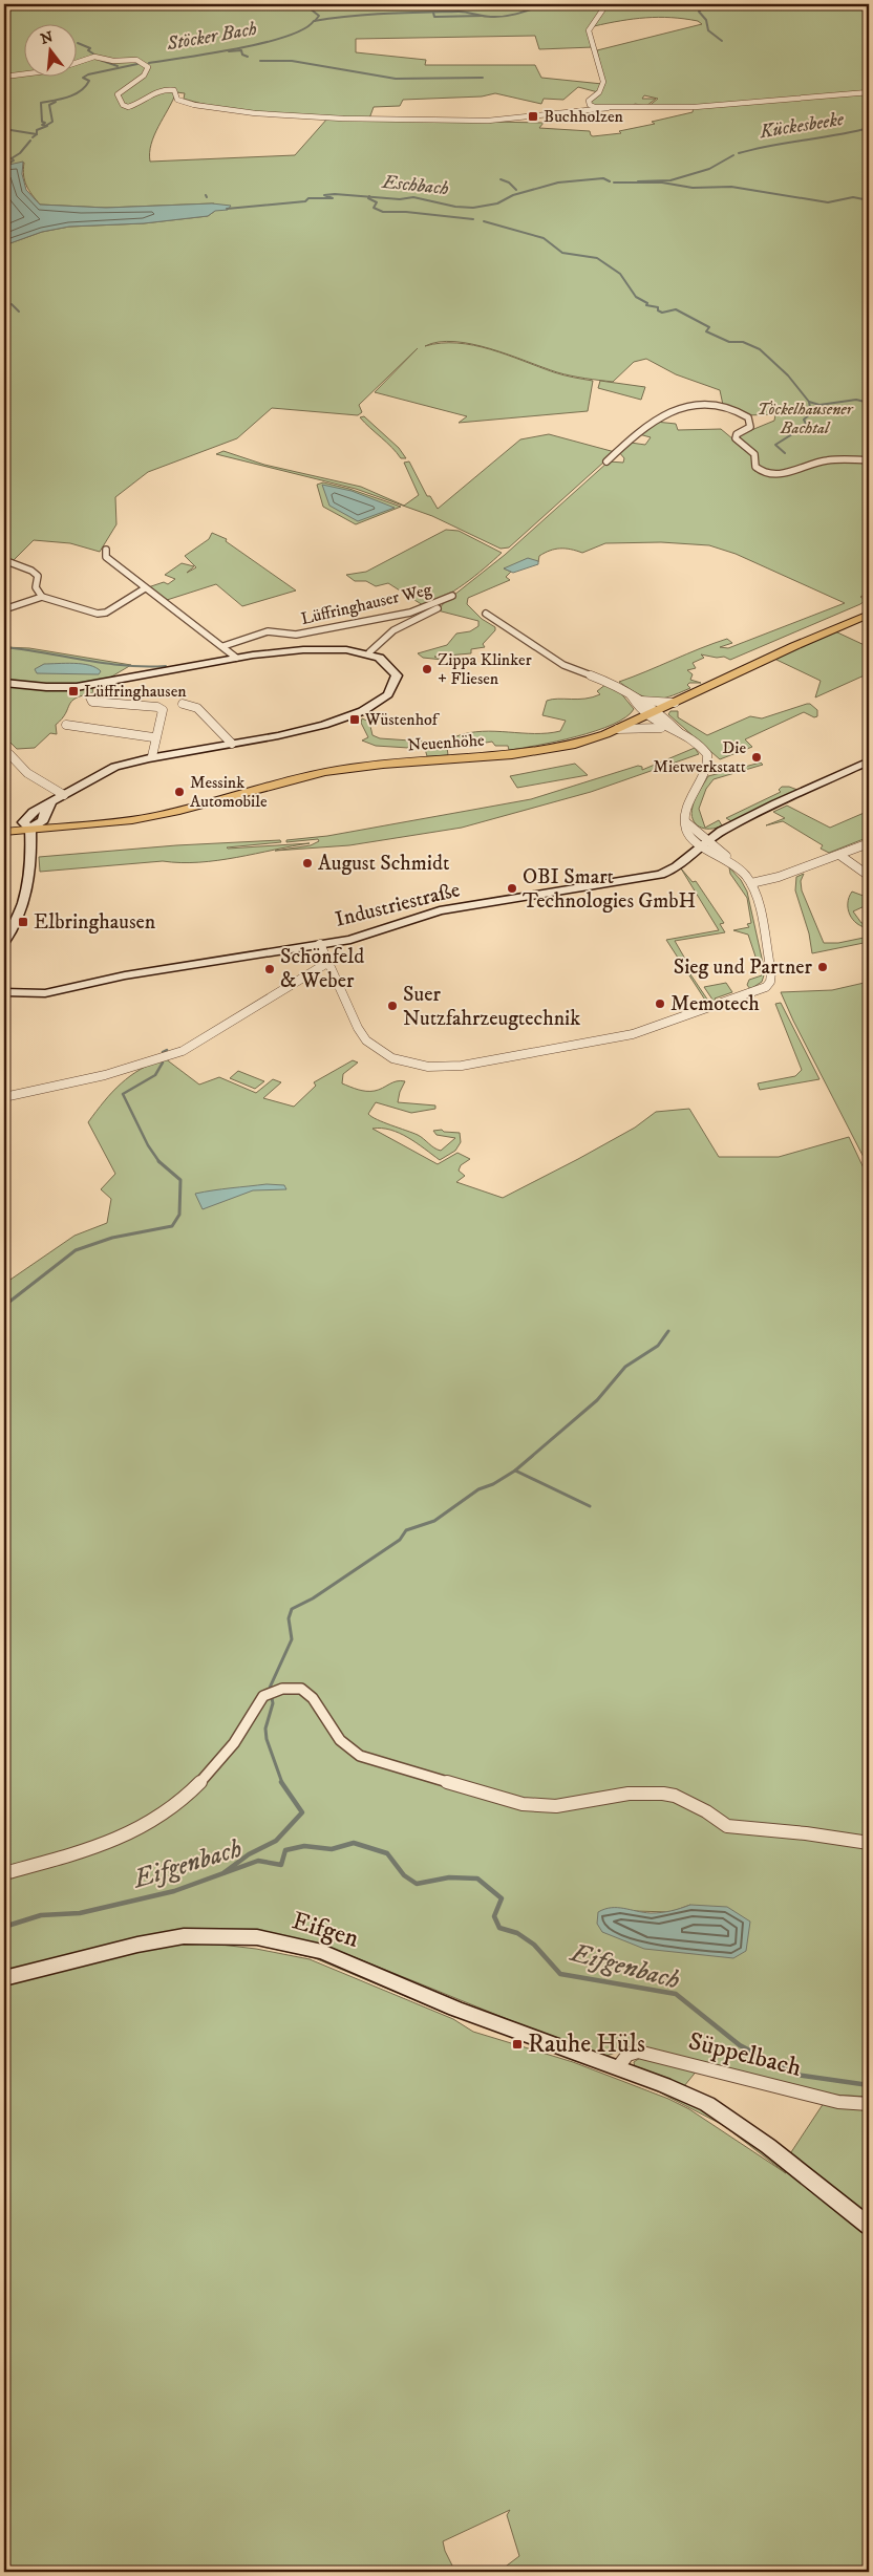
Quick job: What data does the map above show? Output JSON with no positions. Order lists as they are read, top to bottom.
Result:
{
  "streets": {
    "main road": ["Neuenhöhe", "Industriestraße", "Eifgen"],
    "street": ["Lüffringhauser Weg", "Süppelbach"]
  },
  "crossings": [
    ["Eifgen", "Süppelbach"]
  ],
  "water": [
    "Stöcker Bach",
    "Kückesbeeke",
    "Eschbach",
    "Eifgenbach"
  ],
  "parks": ["Töckelhausener Bachtal"],
  "places": {
    "transit": [
      "Buchholzen",
      "Lüffringhausen",
      "Wüstenhof",
      "Elbringhausen",
      "Rauhe Hüls"
    ],
    "other": [
      "Zippa Klinker + Fliesen",
      "Die Mietwerkstatt",
      "Messink Automobile",
      "August Schmidt",
      "OBI Smart Technologies GmbH",
      "Sieg und Partner",
      "Schönfeld & Weber",
      "Memotech",
      "Suer Nutzfahrzeugtechnik"
    ]
  },
  "north": "top"
}
